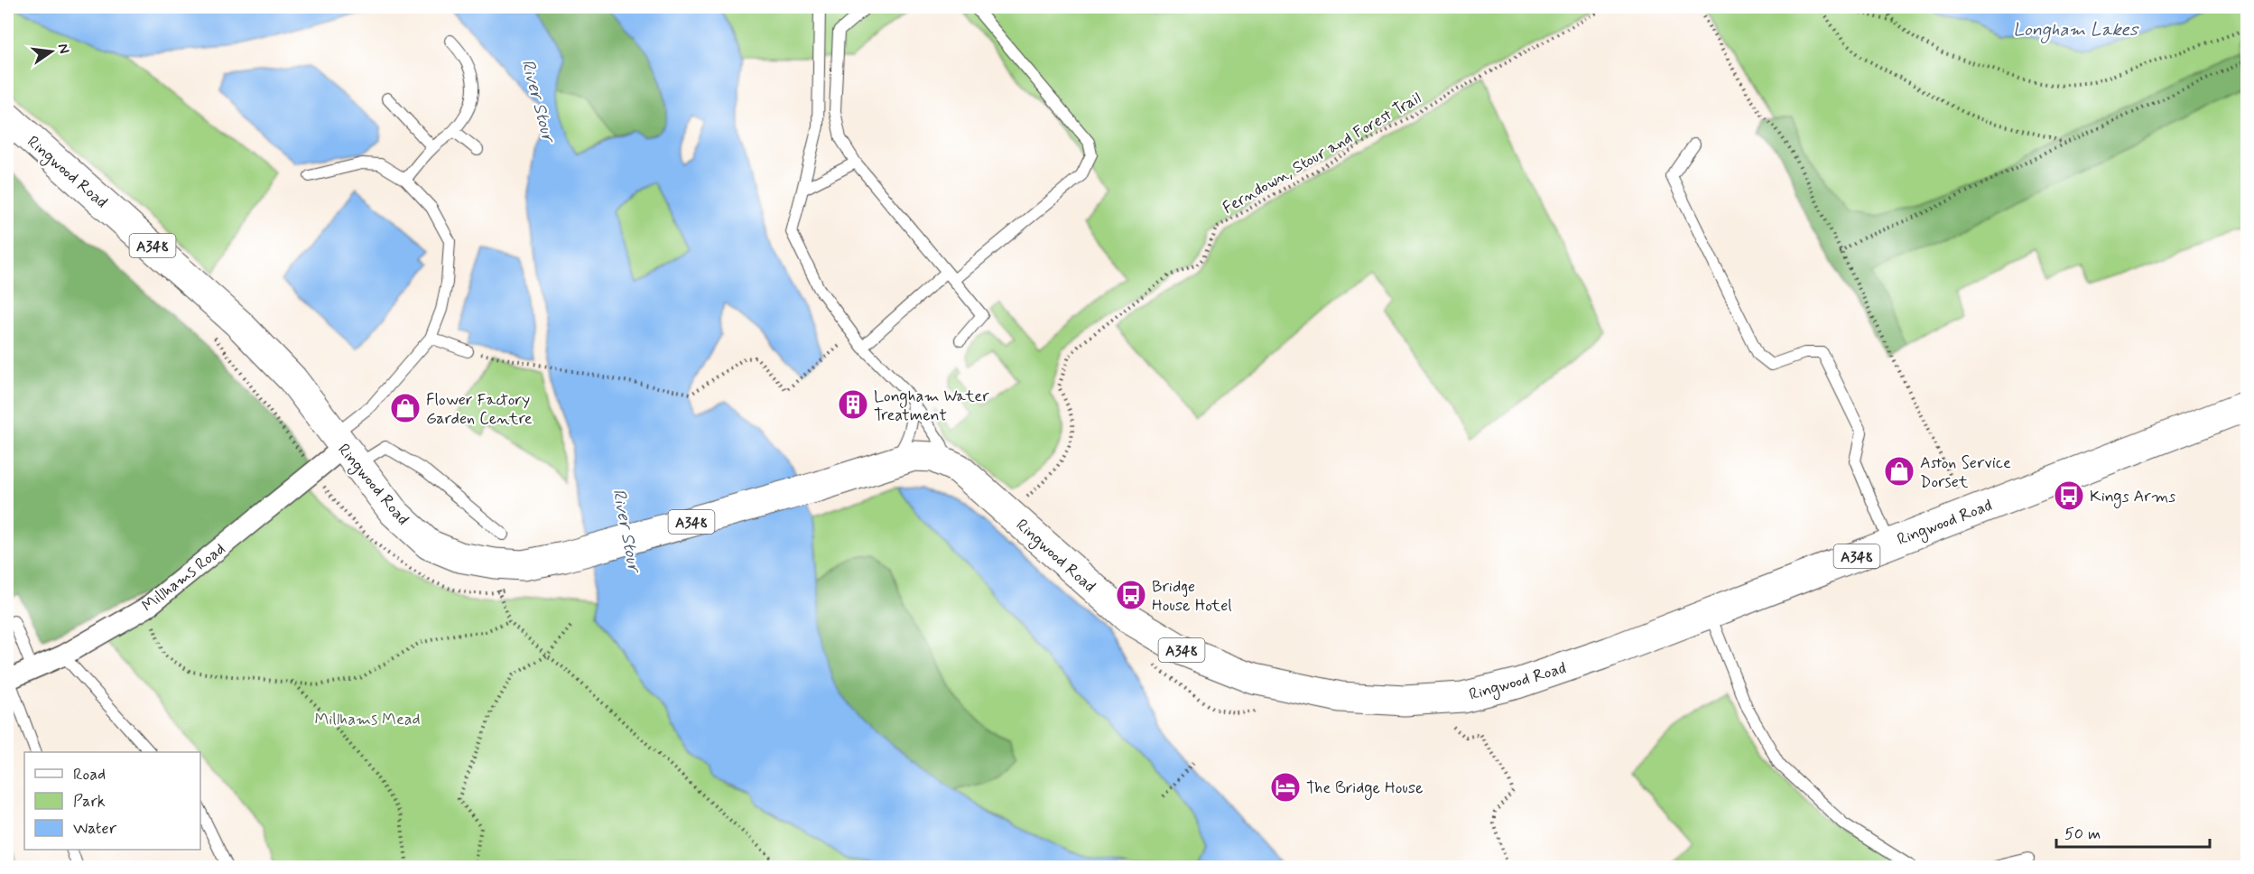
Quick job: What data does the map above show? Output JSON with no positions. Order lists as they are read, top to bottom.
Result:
{
  "streets": {
    "highway": ["Ringwood Road", "A348"],
    "street": ["Millhams Road"],
    "path": ["Ferndown, Stour and Forest Trail"]
  },
  "crossings": [
    ["Ferndown, Stour and Forest Trail", "Ringwood Road"],
    ["Ringwood Road", "Millhams Road"]
  ],
  "water": ["Longham Lakes", "River Stour"],
  "parks": ["Millhams Mead"],
  "places": {
    "building": ["Longham Water Treatment"],
    "shop": ["Flower Factory Garden Centre", "Aston Service Dorset"],
    "bus stop": ["Kings Arms", "Bridge House Hotel"],
    "hotel": ["The Bridge House"]
  },
  "legend": ["Road", "Park", "Water"],
  "scale_bar": "50 m",
  "north": "right"
}
